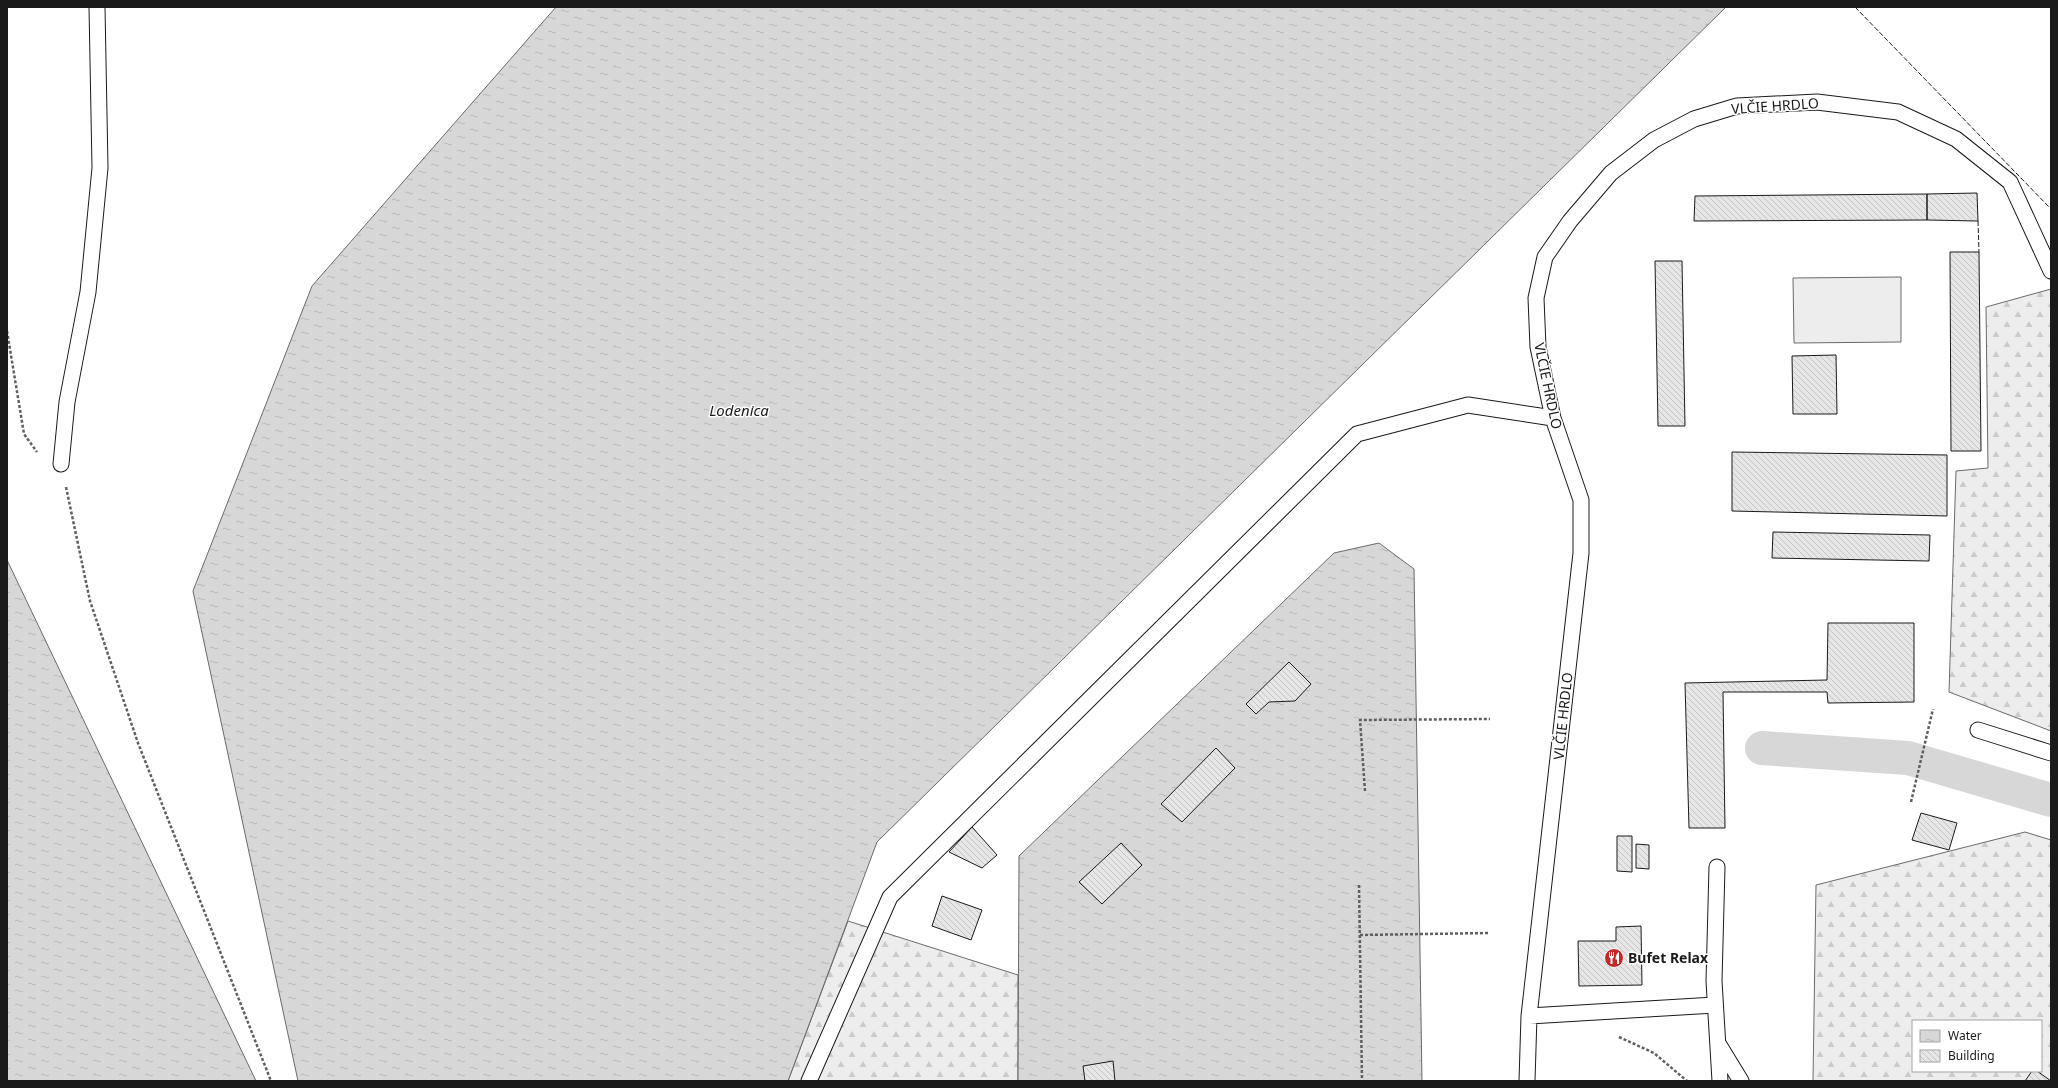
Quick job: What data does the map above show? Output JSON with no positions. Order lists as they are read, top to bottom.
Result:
{
  "streets": {
    "lane": ["VLČIE HRDLO"]
  },
  "water": ["Lodenica"],
  "places": {
    "restaurant": ["Bufet Relax"]
  },
  "legend": ["Water", "Building"]
}
